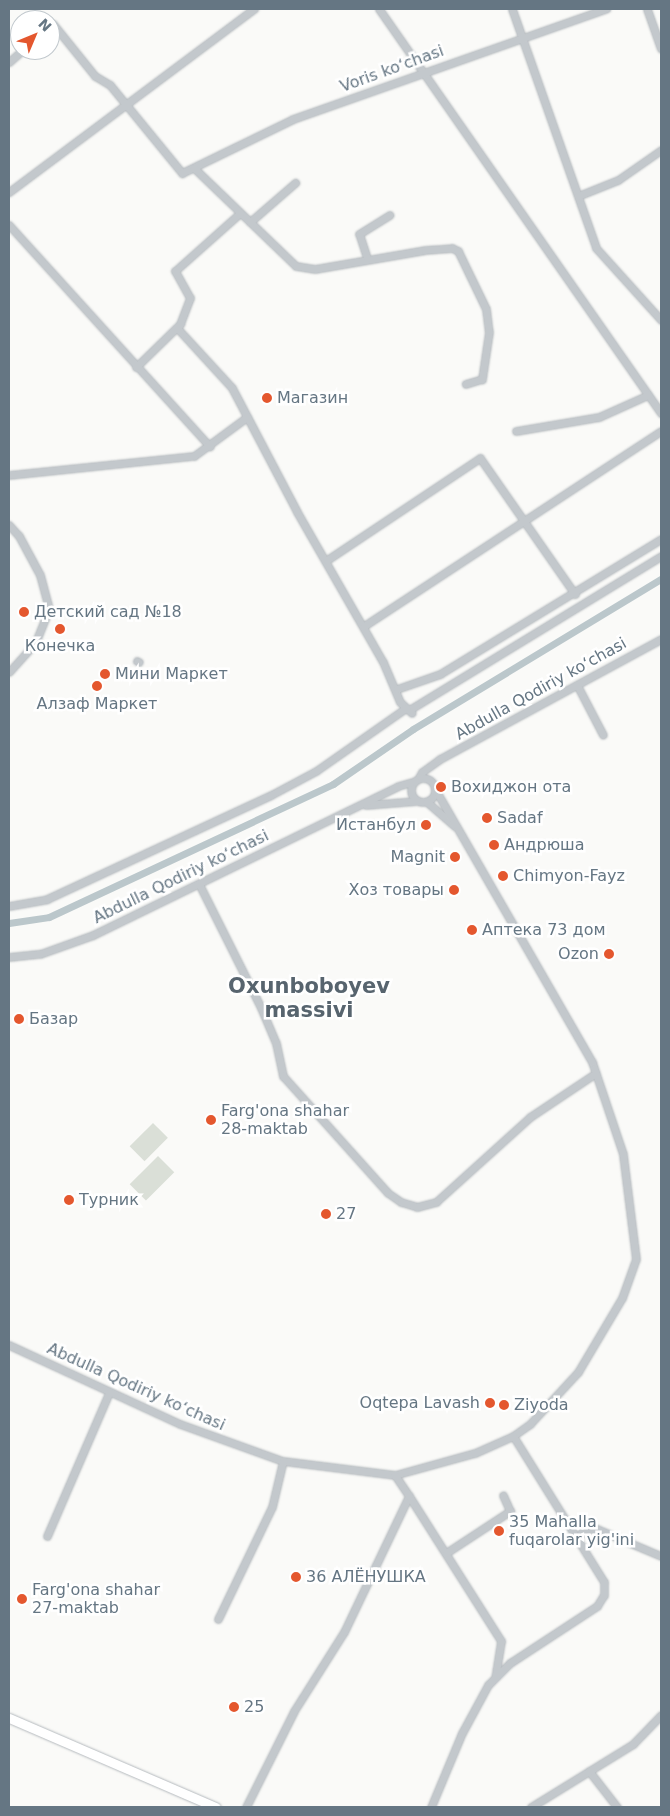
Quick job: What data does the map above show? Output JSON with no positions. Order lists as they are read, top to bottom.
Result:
{
  "streets": {
    "street": ["Voris koʻchasi", "Abdulla Qodiriy koʻchasi"]
  },
  "districts": ["Oxunboboyev massivi"],
  "places": [
    "Магазин",
    "Детский сад №18",
    "Конечка",
    "Мини Маркет",
    "Алзаф Маркет",
    "Вохиджон ота",
    "Sadaf",
    "Истанбул",
    "Андрюша",
    "Magnit",
    "Chimyon-Fayz",
    "Хоз товары",
    "Аптека 73 дом",
    "Ozon",
    "Базар",
    "Farg'ona shahar 28-maktab",
    "Турник",
    "27",
    "Oqtepa Lavash",
    "Ziyoda",
    "35 Mahalla fuqarolar yig'ini",
    "36 АЛЁНУШКА",
    "Farg'ona shahar 27-maktab",
    "25"
  ],
  "north": "top right"
}
